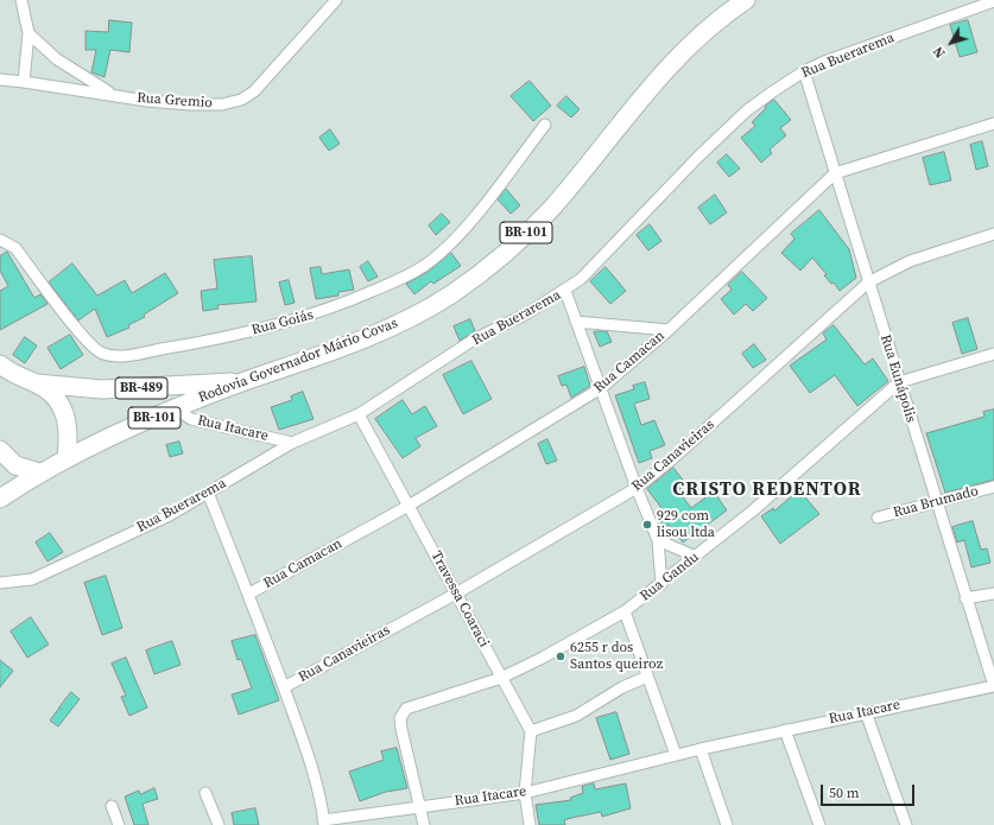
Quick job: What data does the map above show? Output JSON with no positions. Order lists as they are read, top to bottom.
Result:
{
  "streets": {
    "main road": ["BR-101", "Rodovia Governador Mário Covas", "BR-489"],
    "street": [
      "Rua Buerarema",
      "Rua Gremio",
      "Rua Goiás",
      "Rua Camacan",
      "Rua Eunápolis",
      "Rua Itacare",
      "Rua Canavieiras",
      "Rua Brumado",
      "Rua Gandu",
      "Travessa Coaraci"
    ]
  },
  "crossings": [
    ["Rua Buerarema", "Rua Eunápolis"],
    ["Rua Buerarema", "Rua Itacare"],
    ["Rua Buerarema", "Travessa Coaraci"],
    ["Rodovia Governador Mário Covas", "BR-489"],
    ["Rodovia Governador Mário Covas", "Rua Itacare"],
    ["Rua Camacan", "Rua Eunápolis"],
    ["Rua Camacan", "Rua Itacare"],
    ["Rua Camacan", "Travessa Coaraci"],
    ["Rua Eunápolis", "Rua Itacare"],
    ["Rua Eunápolis", "Rua Canavieiras"],
    ["Rua Eunápolis", "Rua Brumado"],
    ["Rua Eunápolis", "Rua Gandu"],
    ["Rua Itacare", "Rua Canavieiras"],
    ["Rua Itacare", "Rua Gandu"],
    ["Rua Canavieiras", "Travessa Coaraci"],
    ["Rua Gandu", "Travessa Coaraci"]
  ],
  "districts": ["CRISTO REDENTOR"],
  "places": ["929 com lisou ltda", "6255 r dos Santos queiroz"],
  "scale_bar": "50 m",
  "north": "bottom left"
}
